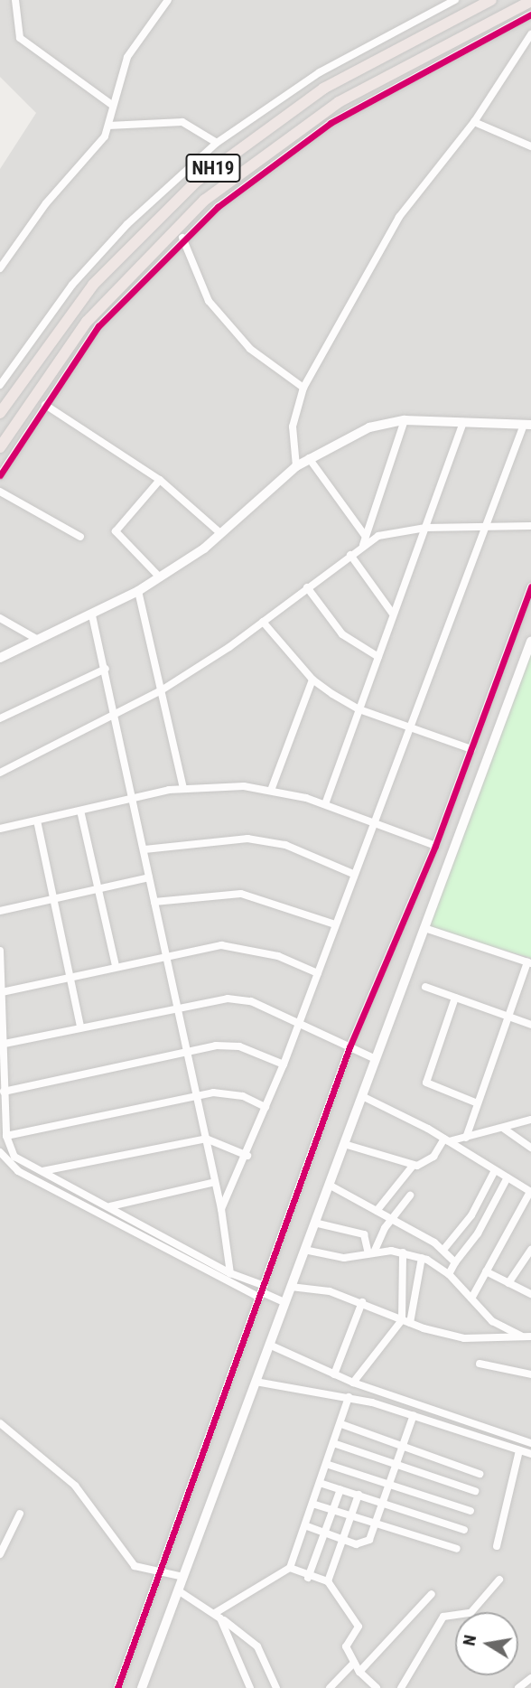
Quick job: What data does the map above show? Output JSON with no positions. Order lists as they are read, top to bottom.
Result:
{
  "streets": {
    "highway": ["NH19"]
  },
  "north": "left"
}
